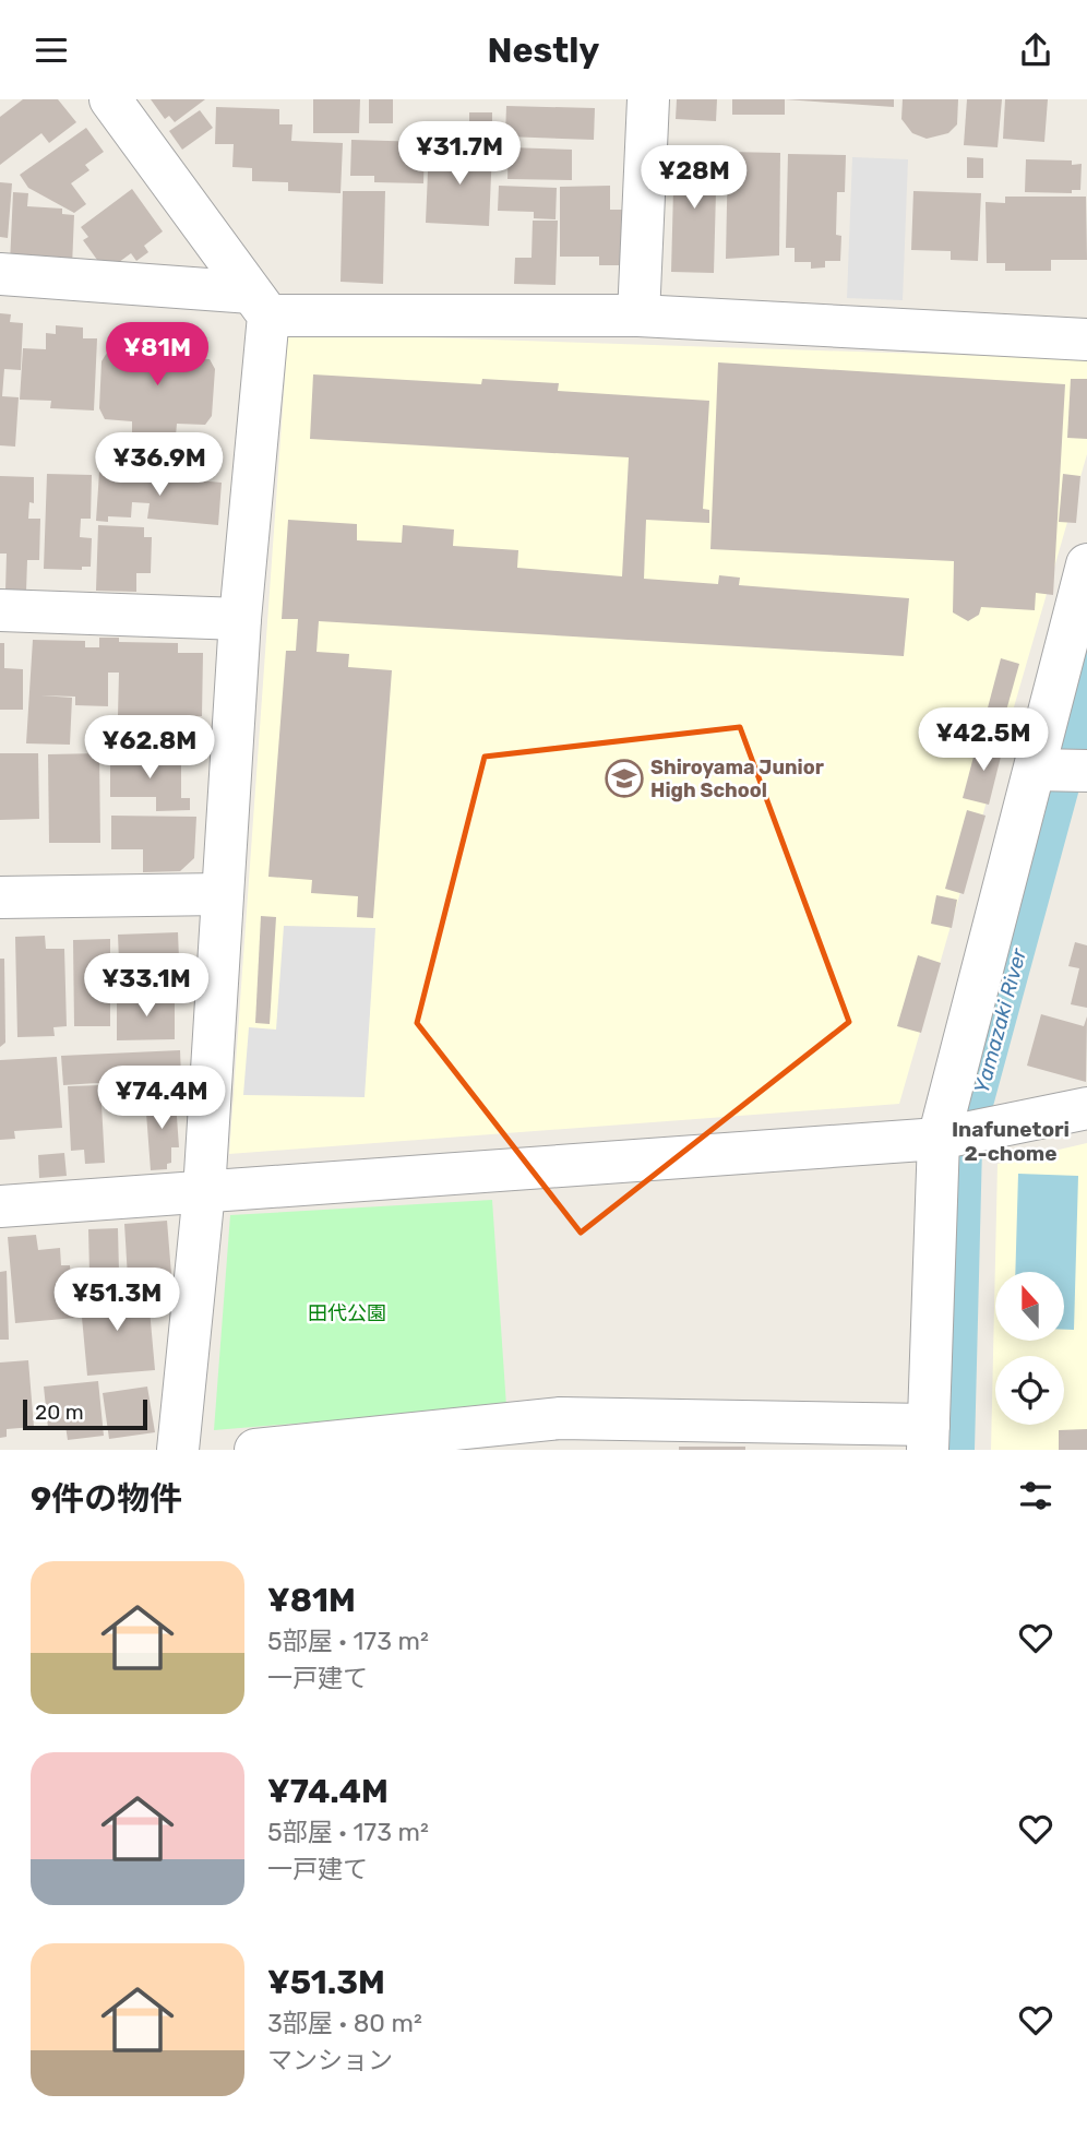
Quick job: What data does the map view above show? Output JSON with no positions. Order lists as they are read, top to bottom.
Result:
{
  "districts": ["Inafunetori 2-chome"],
  "water": ["Yamazaki River"],
  "parks": ["田代公園"],
  "places": {
    "school or university": ["Shiroyama Junior High School"]
  },
  "scale_bar": "20 m",
  "north": "top",
  "page": {
    "header": "Nestly",
    "price": [
      "¥31.7M",
      "¥28M",
      "¥81M",
      "¥36.9M",
      "¥42.5M",
      "¥62.8M",
      "¥33.1M",
      "¥74.4M",
      "¥51.3M"
    ],
    "scale": "20 m",
    "heading": "9件の物件",
    "list": [
      {
        "name": "¥81M",
        "note": "5部屋 · 173 m² · 一戸建て"
      },
      {
        "name": "¥74.4M",
        "note": "5部屋 · 173 m² · 一戸建て"
      },
      {
        "name": "¥51.3M",
        "note": "3部屋 · 80 m² · マンション"
      }
    ]
  }
}
